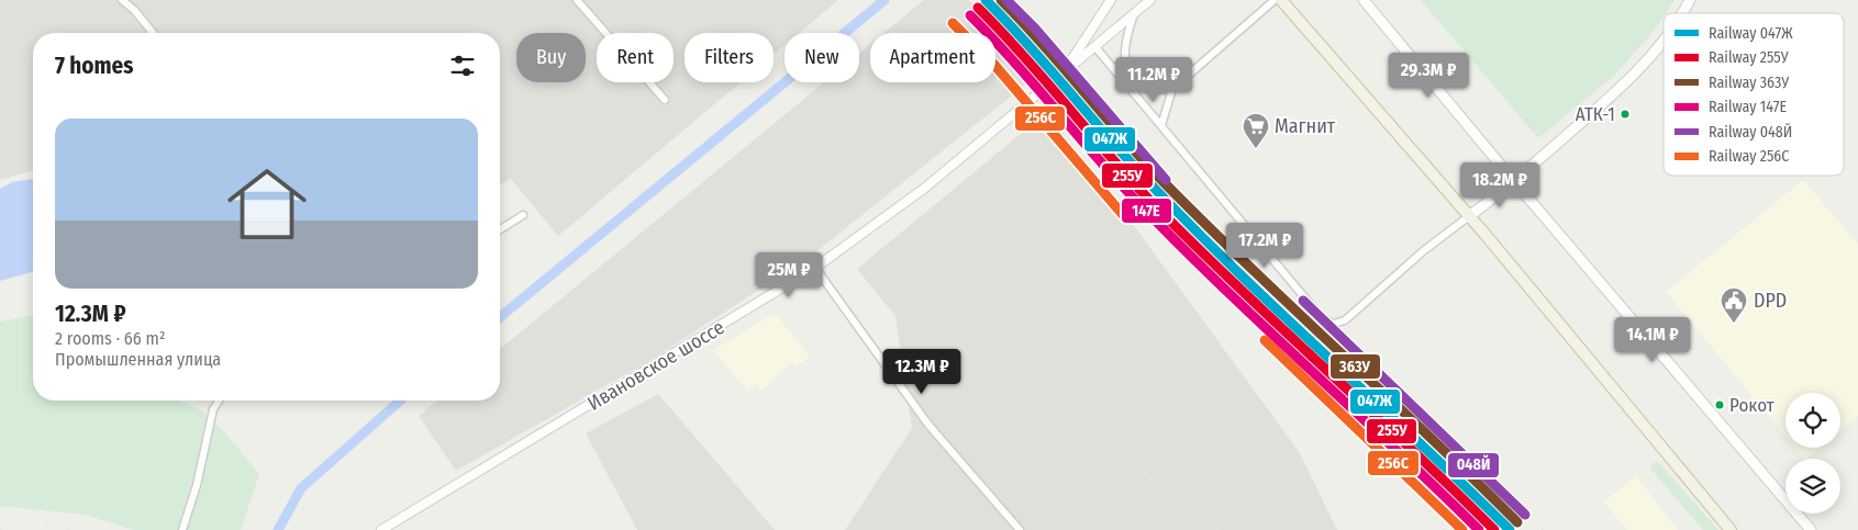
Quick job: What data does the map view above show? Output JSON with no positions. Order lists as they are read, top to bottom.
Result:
{
  "streets": {
    "street": ["Ивановское шоссе"]
  },
  "places": {
    "other": ["АТК-1", "Рокот"],
    "supermarket": ["Магнит"],
    "public building": ["DPD"]
  },
  "lines": [
    "rail line 047Ж",
    "rail line 363У",
    "rail line 048Й",
    "rail line 255У",
    "rail line 147Е",
    "rail line 256С"
  ],
  "legend": [
    "Railway 047Ж",
    "Railway 255У",
    "Railway 363У",
    "Railway 147Е",
    "Railway 048Й",
    "Railway 256С"
  ],
  "page": {
    "chip": [
      "Buy",
      "Rent",
      "Filters",
      "New",
      "Apartment"
    ],
    "heading": "7 homes",
    "price": [
      "29.3M ₽",
      "11.2M ₽",
      "18.2M ₽",
      "17.2M ₽",
      "25M ₽",
      "14.1M ₽",
      "12.3M ₽"
    ],
    "list": [
      {
        "name": "12.3M ₽",
        "note": "2 rooms · 66 m² · Промышленная улица"
      }
    ]
  }
}
